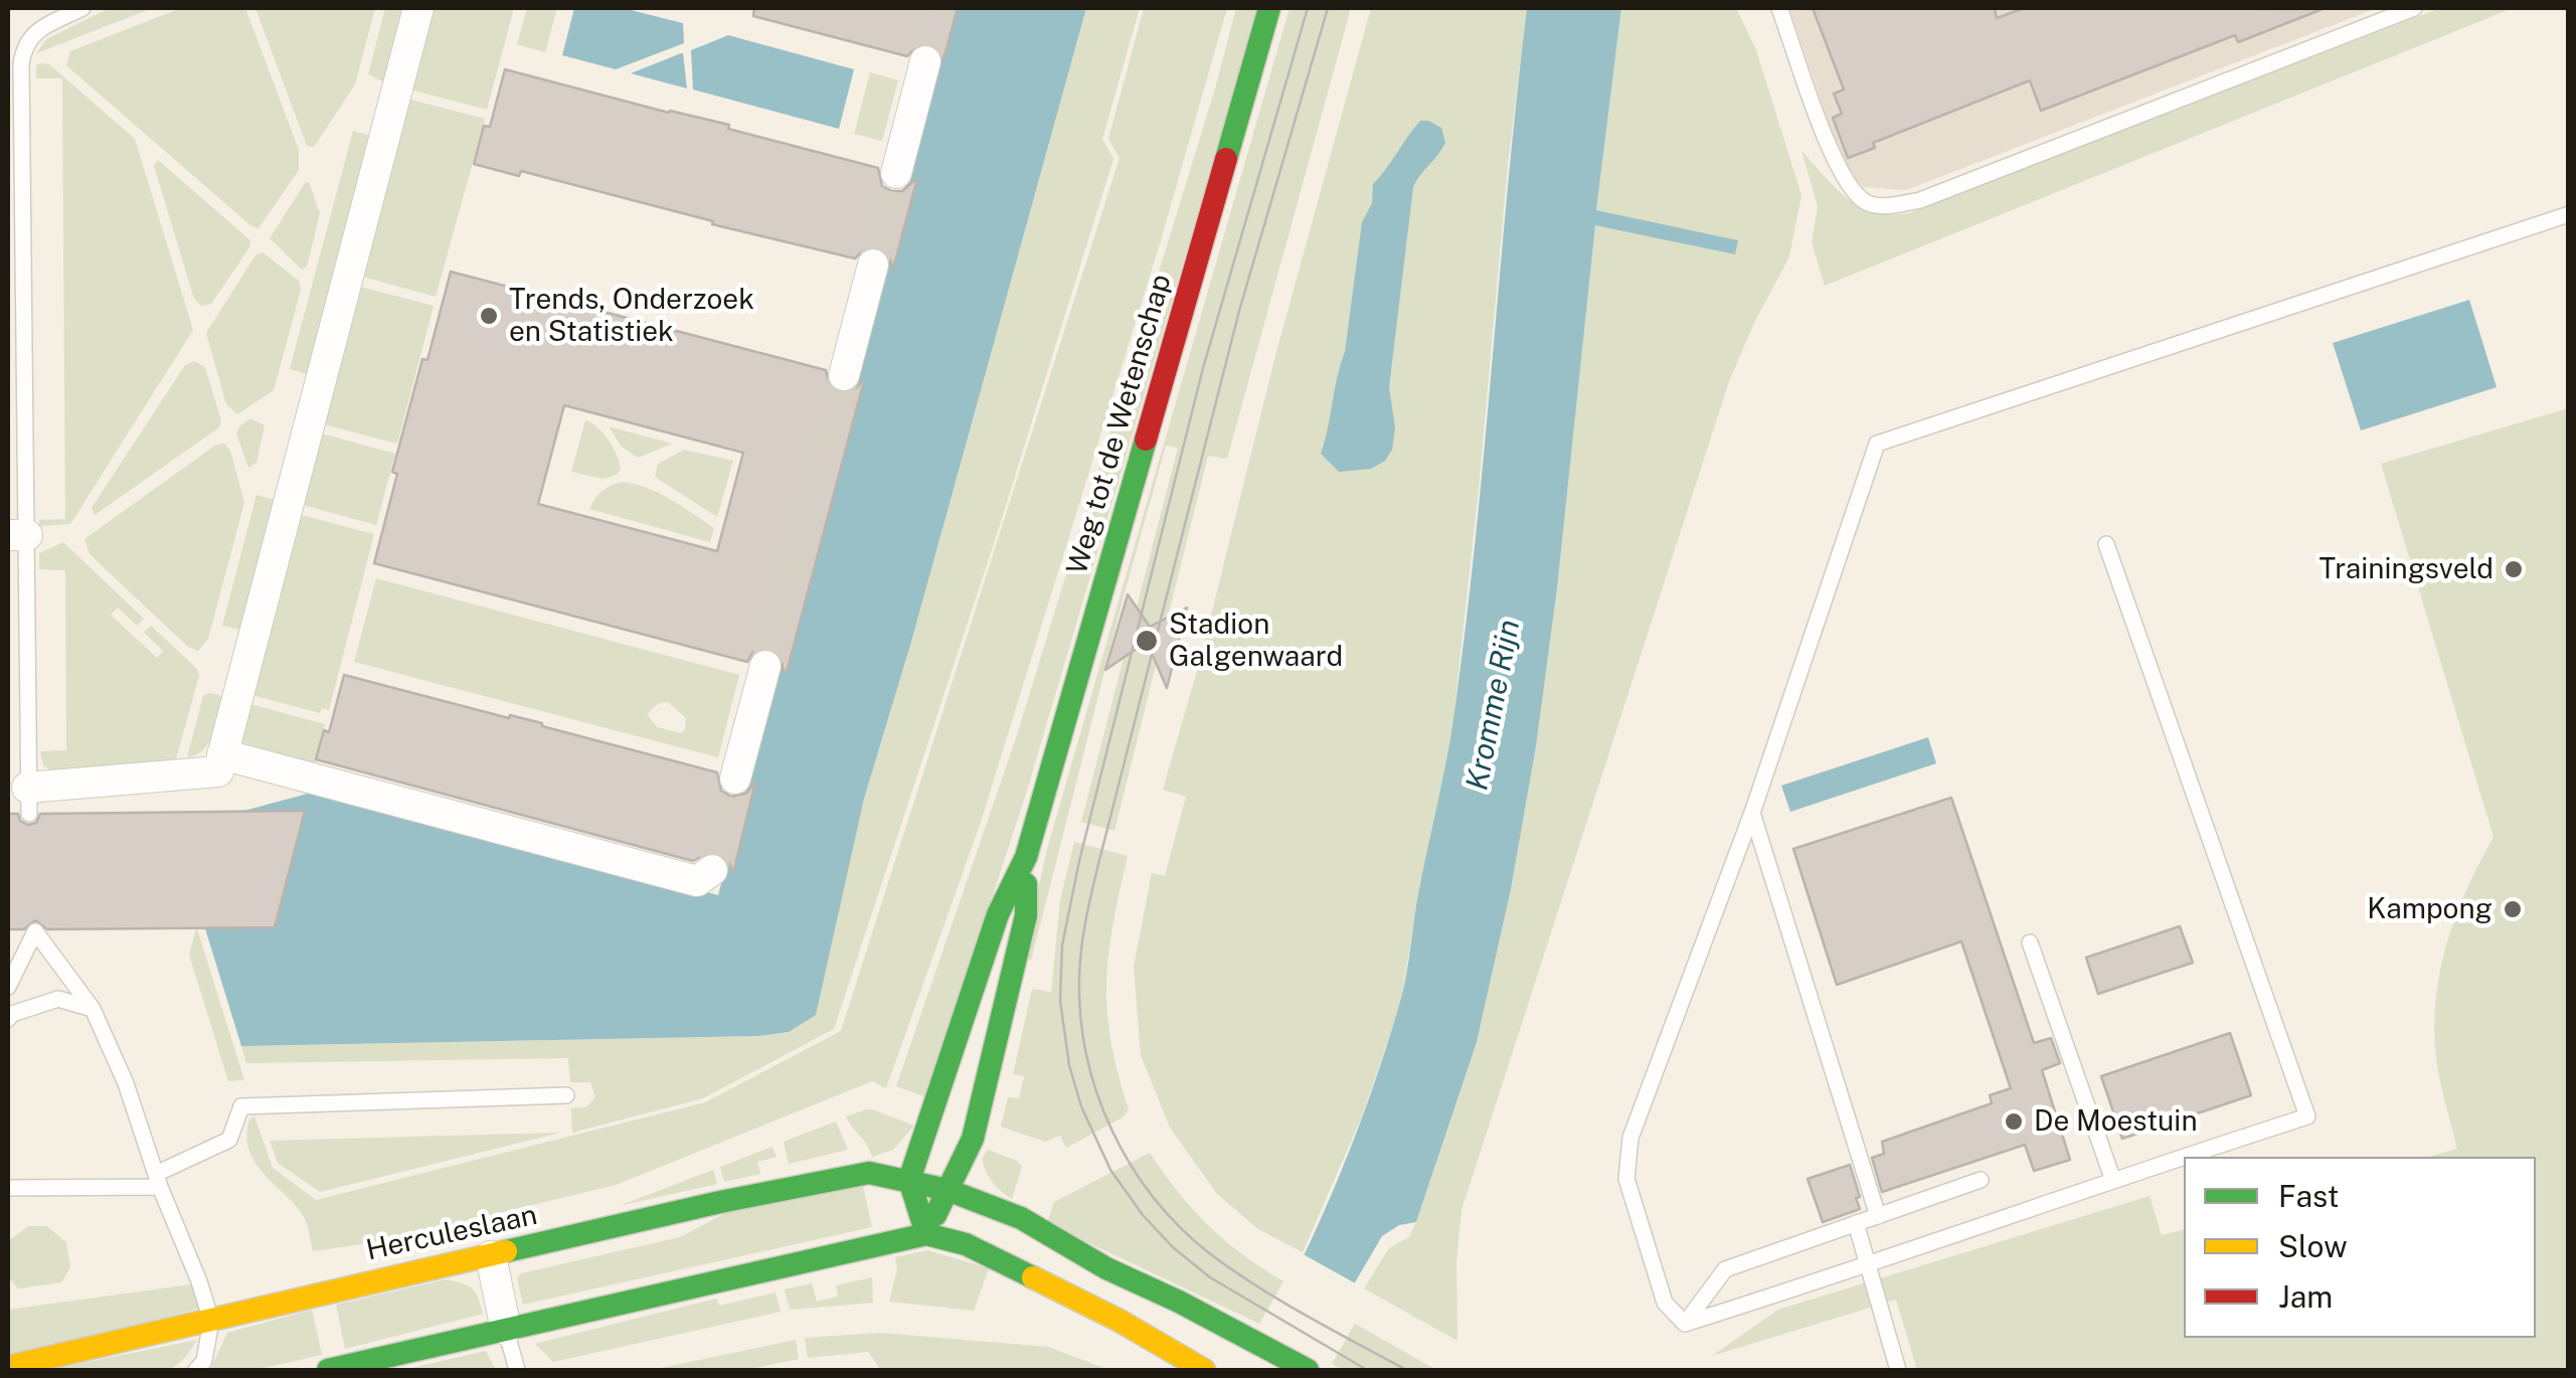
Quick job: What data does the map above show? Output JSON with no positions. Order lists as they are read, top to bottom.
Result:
{
  "streets": {
    "main road": ["Weg tot de Wetenschap", "Herculeslaan"]
  },
  "crossings": [
    ["Weg tot de Wetenschap", "Herculeslaan"]
  ],
  "water": ["Kromme Rijn"],
  "places": [
    "Trends, Onderzoek en Statistiek",
    "Trainingsveld",
    "Stadion Galgenwaard",
    "Kampong",
    "De Moestuin"
  ],
  "legend": ["Fast", "Slow", "Jam"]
}
